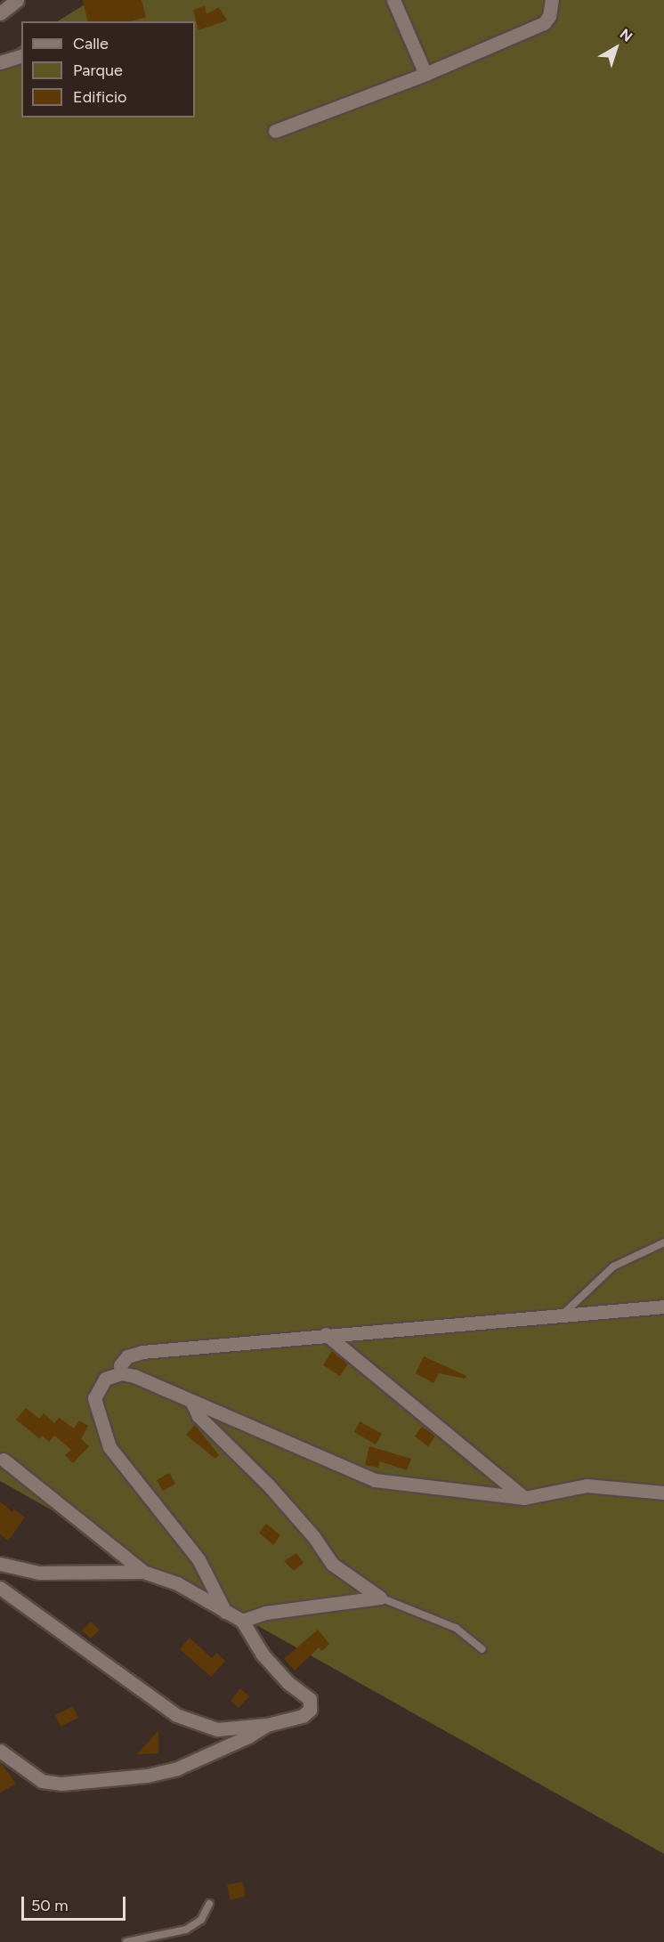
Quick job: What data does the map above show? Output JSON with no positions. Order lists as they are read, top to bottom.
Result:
{
  "legend": ["Calle", "Parque", "Edificio"],
  "scale_bar": "50 m",
  "north": "top right"
}
